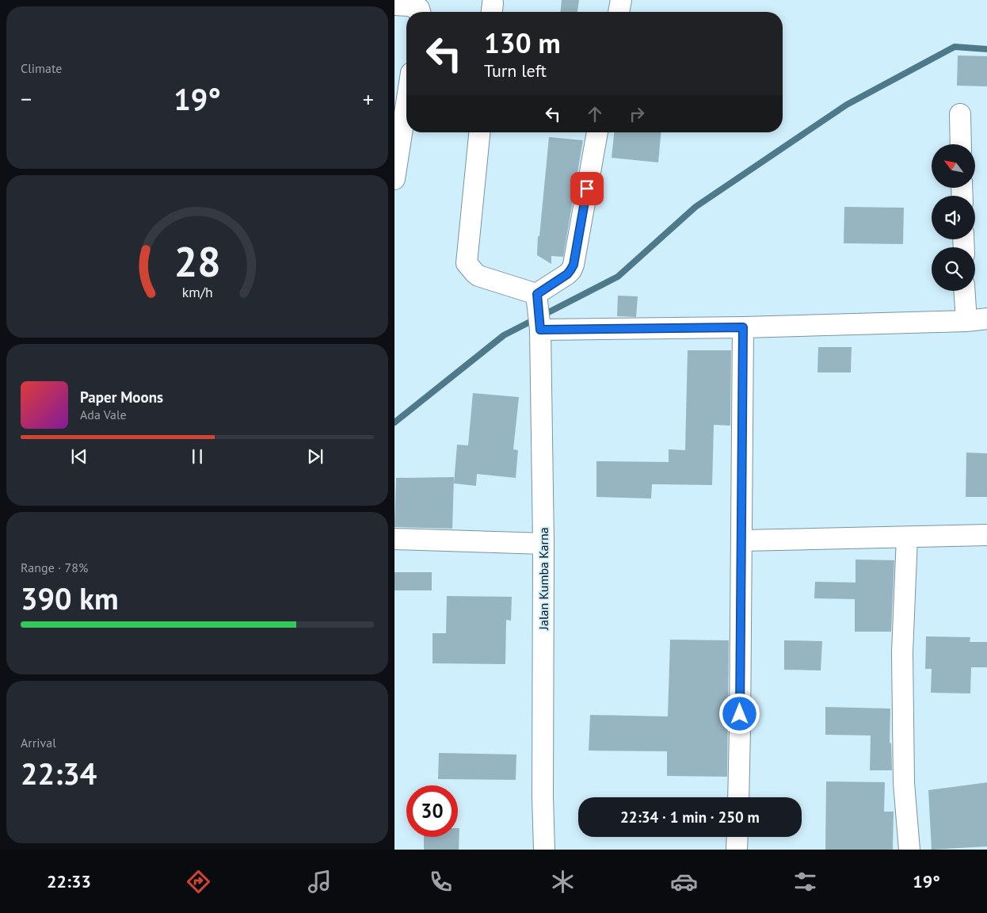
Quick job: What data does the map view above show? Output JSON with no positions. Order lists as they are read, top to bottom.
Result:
{
  "streets": {
    "street": ["Jalan Kumba Karna"]
  },
  "north": "top left",
  "page": {
    "tile": [
      "Climate",
      ["Range · 78%", "390 km"],
      ["Arrival", "22:34"]
    ],
    "turn": ["130 m", "Turn left"],
    "heat": ["−", "19°", "+"],
    "song": ["Paper Moons", "Ada Vale"],
    "limit": "30",
    "trip": "22:34 · 1 min · 250 m",
    "tabs": ["22:33", "19°"],
    "gauge": ["28", "km/h"]
  }
}
